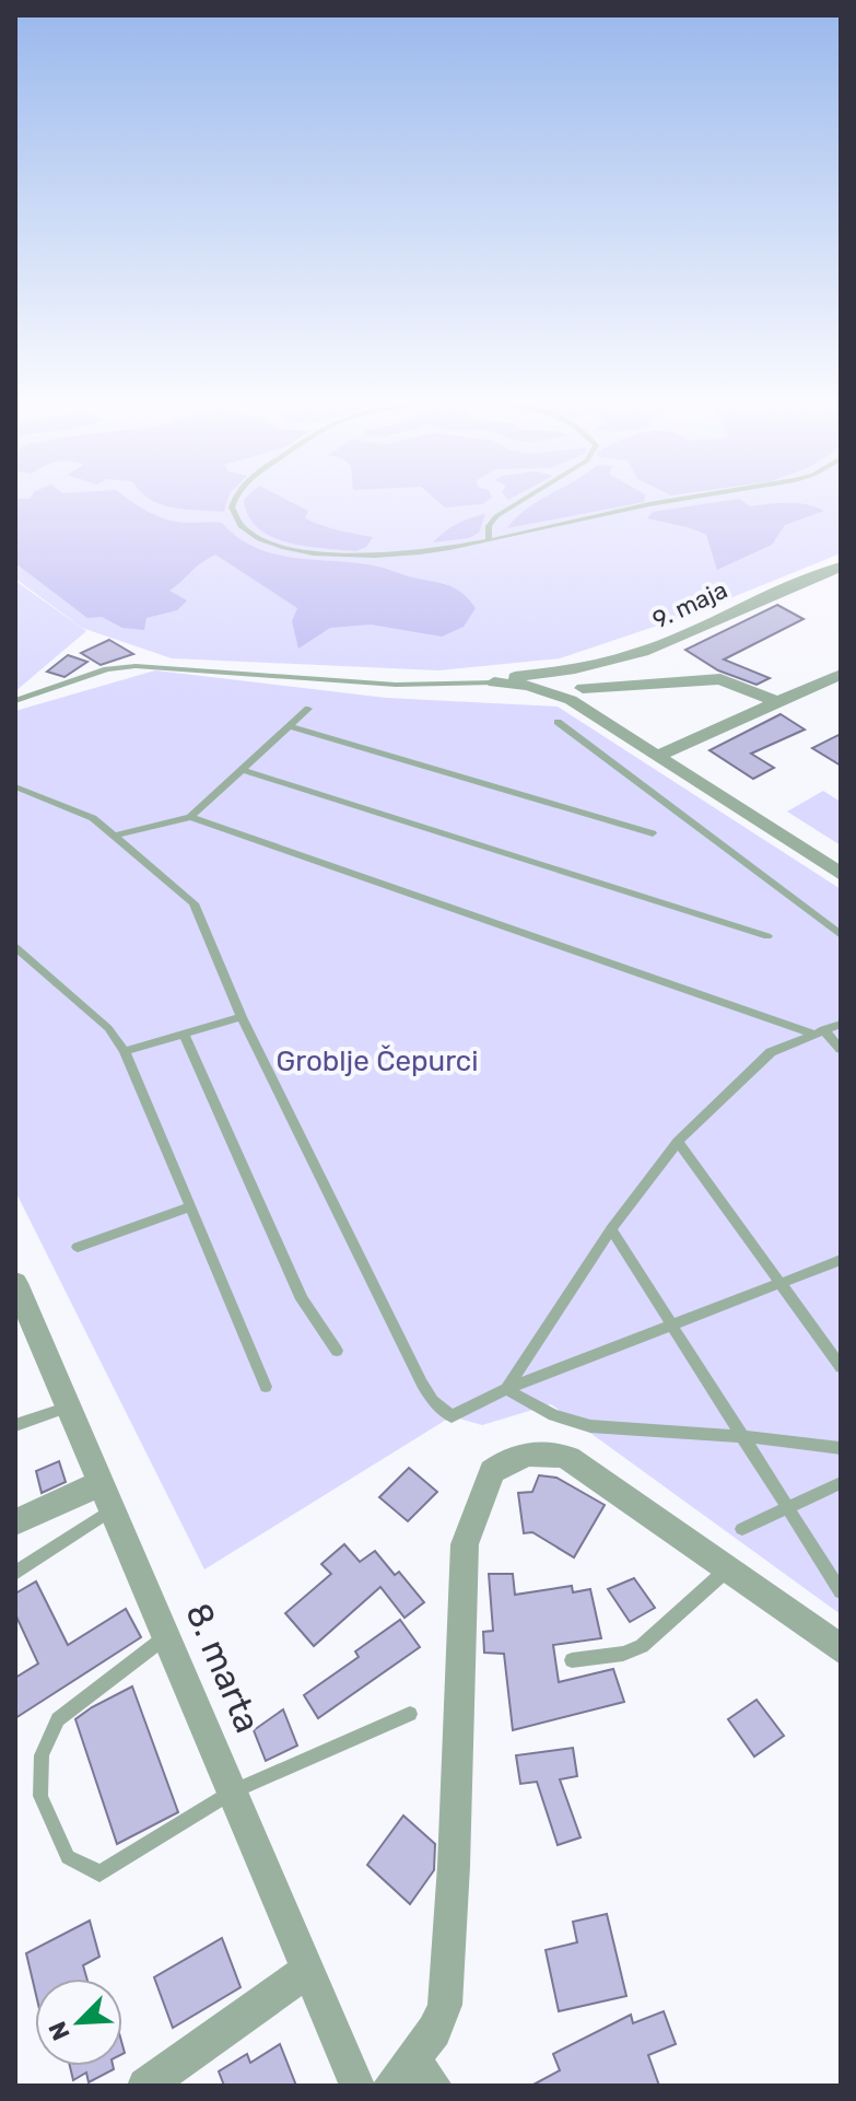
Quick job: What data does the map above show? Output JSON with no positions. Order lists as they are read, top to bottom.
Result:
{
  "streets": {
    "street": ["9. maja", "8. marta"]
  },
  "parks": ["Groblje Čepurci"],
  "north": "bottom left"
}
